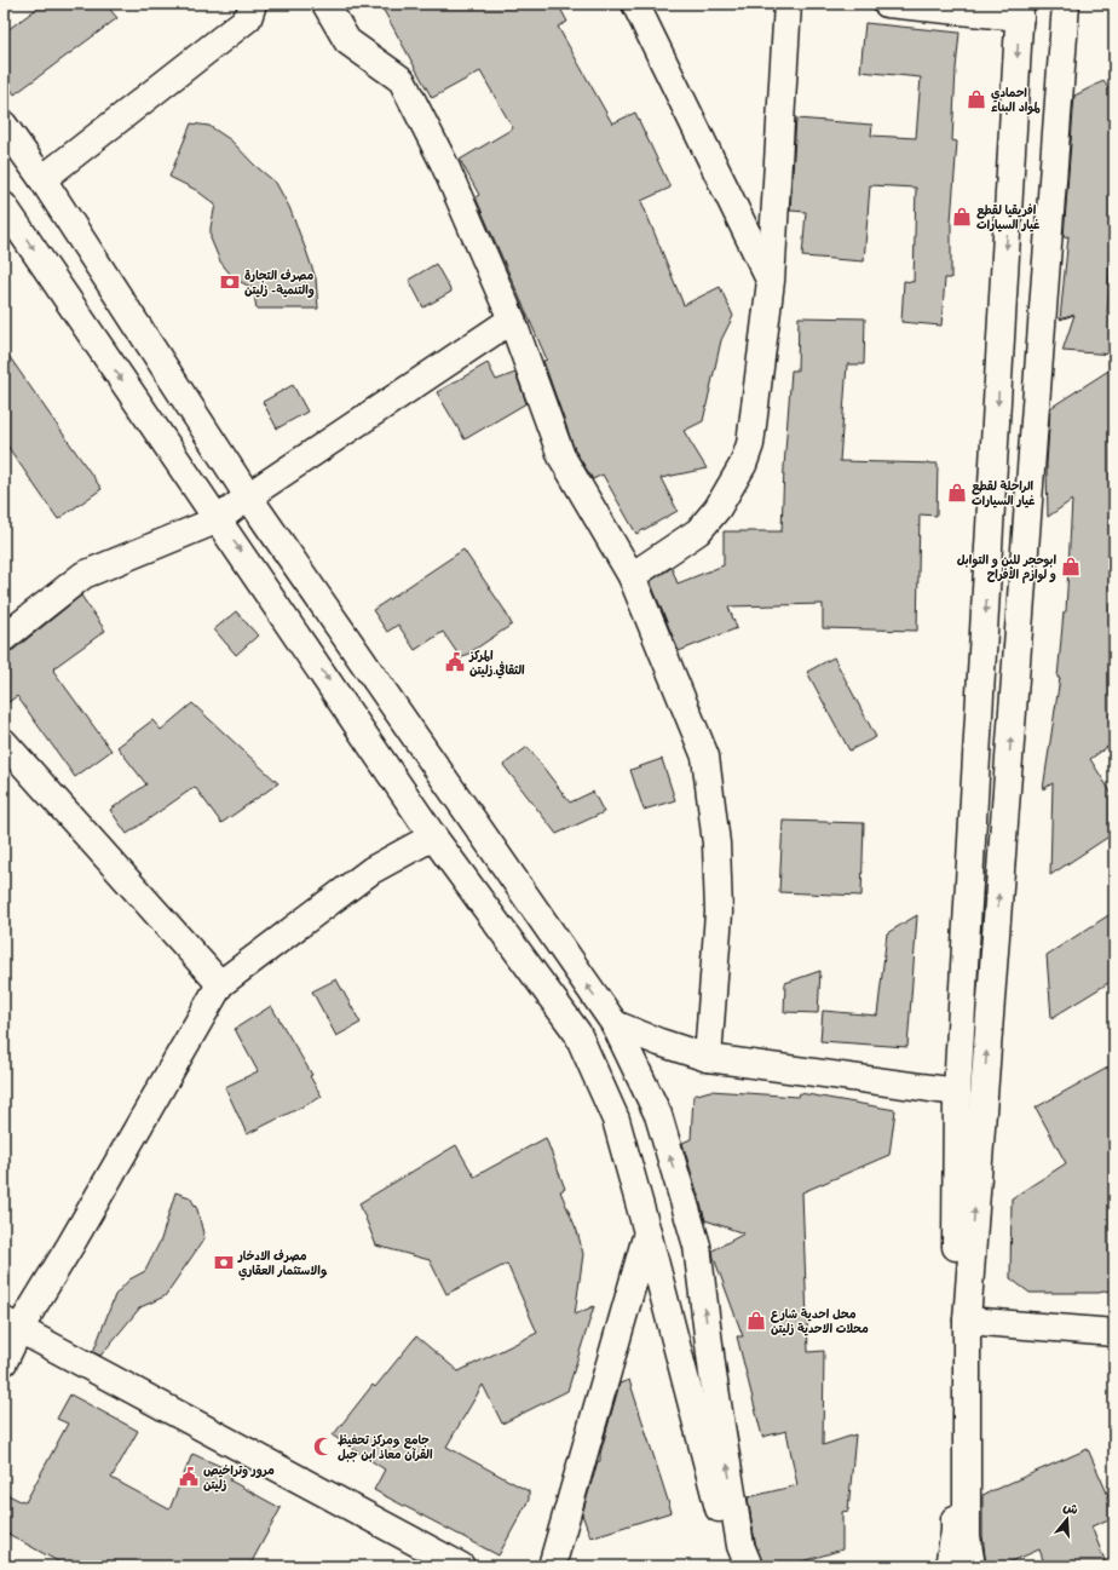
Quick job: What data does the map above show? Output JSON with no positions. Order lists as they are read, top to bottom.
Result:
{
  "places": {
    "shop": [
      "احمادي لمواد البناء",
      "افريقيا لقطع غيار السيارات",
      "الراحلة لقطع غيار السيارات",
      "ابوحجر للبن و التوابل و لوازم الأفراح",
      "محل احدية شارع محلات الاحدية زليتن"
    ],
    "bank": ["مصرف التجارة والتنمية- زليتن", "مصرف اﻻدخار واﻻستثمار العقاري"],
    "public building": ["المركز الثقافي.زليتن", "مرور وتراخيص زليتن"],
    "mosque": ["جامع ومركز تحفيظ القرآن معاذ ابن جبل"]
  },
  "north": "top"
}
